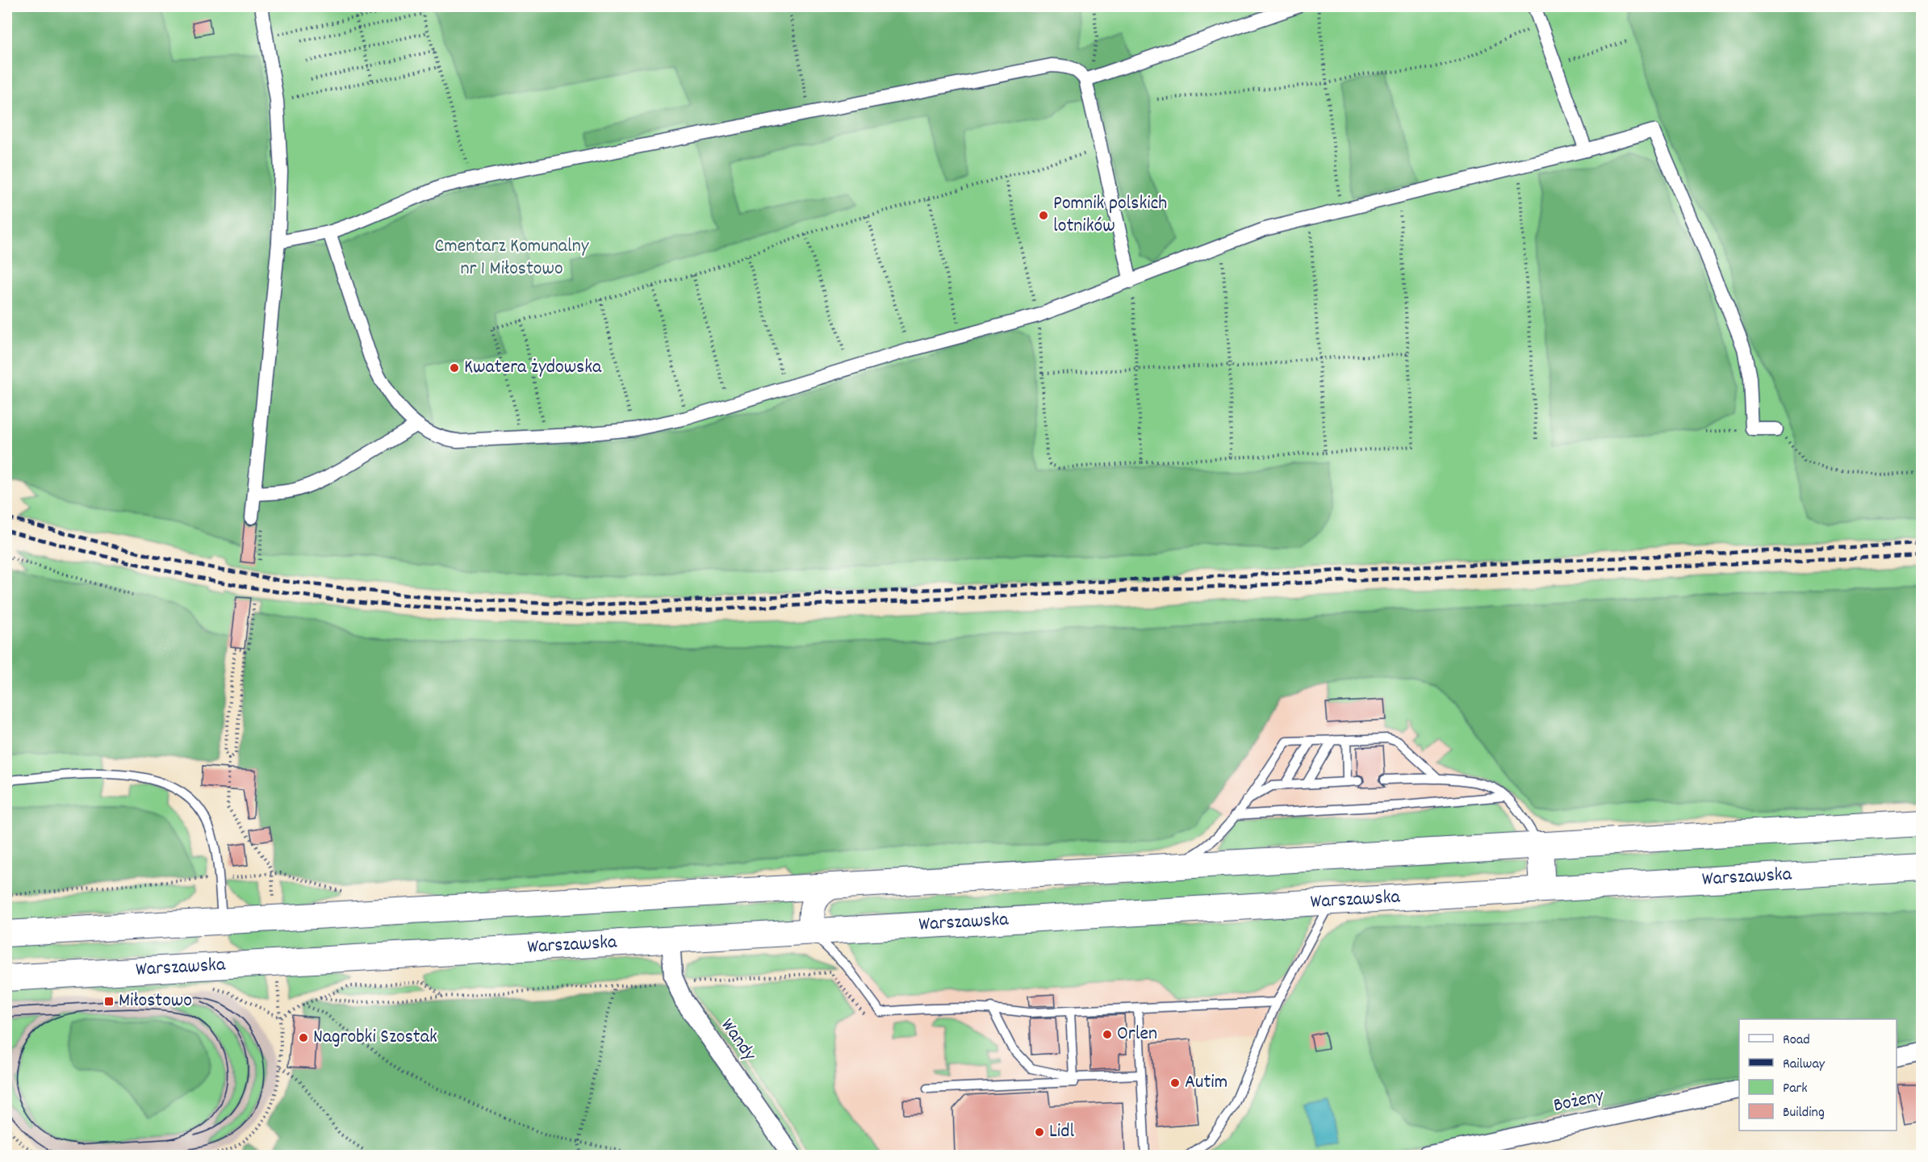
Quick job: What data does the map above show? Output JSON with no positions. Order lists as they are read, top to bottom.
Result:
{
  "streets": {
    "main road": ["Warszawska"],
    "street": ["Wandy", "Bożeny"]
  },
  "crossings": [
    ["Warszawska", "Wandy"]
  ],
  "parks": ["Cmentarz Komunalny nr 1 Miłostowo"],
  "places": {
    "other": [
      "Pomnik polskich lotników",
      "Kwatera żydowska",
      "Orlen",
      "Nagrobki Szostak",
      "Autim",
      "Lidl"
    ],
    "transit": ["Miłostowo"]
  },
  "legend": [
    "Road",
    "Railway",
    "Park",
    "Building"
  ]
}
